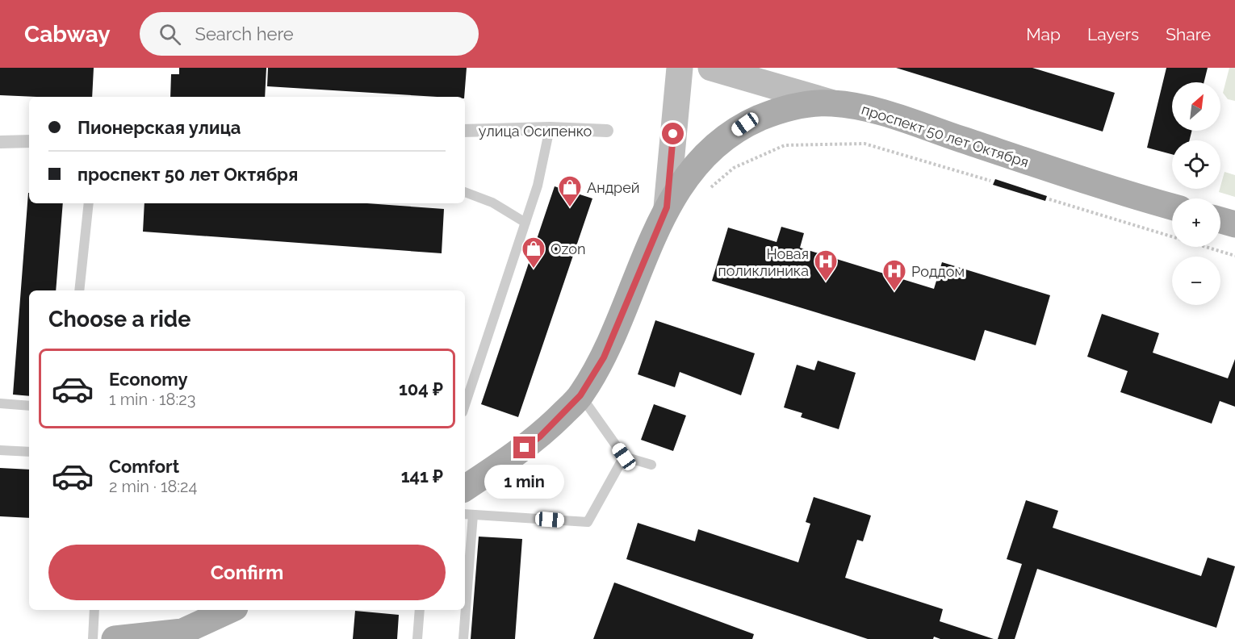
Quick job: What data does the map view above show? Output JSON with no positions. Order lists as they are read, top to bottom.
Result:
{
  "streets": {
    "main road": ["проспект 50 лет Октября"],
    "street": ["улица Осипенко"]
  },
  "places": {
    "shop": ["Андрей", "Ozon"],
    "hospital": ["Новая поликлиника", "Роддом"]
  },
  "north": "top right",
  "page": {
    "header": "Cabway",
    "search": "Search here",
    "nav": ["Map", "Layers", "Share"],
    "map_buttons": ["+", "−"],
    "banner": ["Пионерская улица", "проспект 50 лет Октября"],
    "heading": "Choose a ride",
    "list": [
      {
        "name": "Economy",
        "note": "1 min · 18:23",
        "value": "104 ₽"
      },
      {
        "name": "Comfort",
        "note": "2 min · 18:24",
        "value": "141 ₽"
      }
    ],
    "bubble": "1 min",
    "buttons": "Confirm"
  }
}
